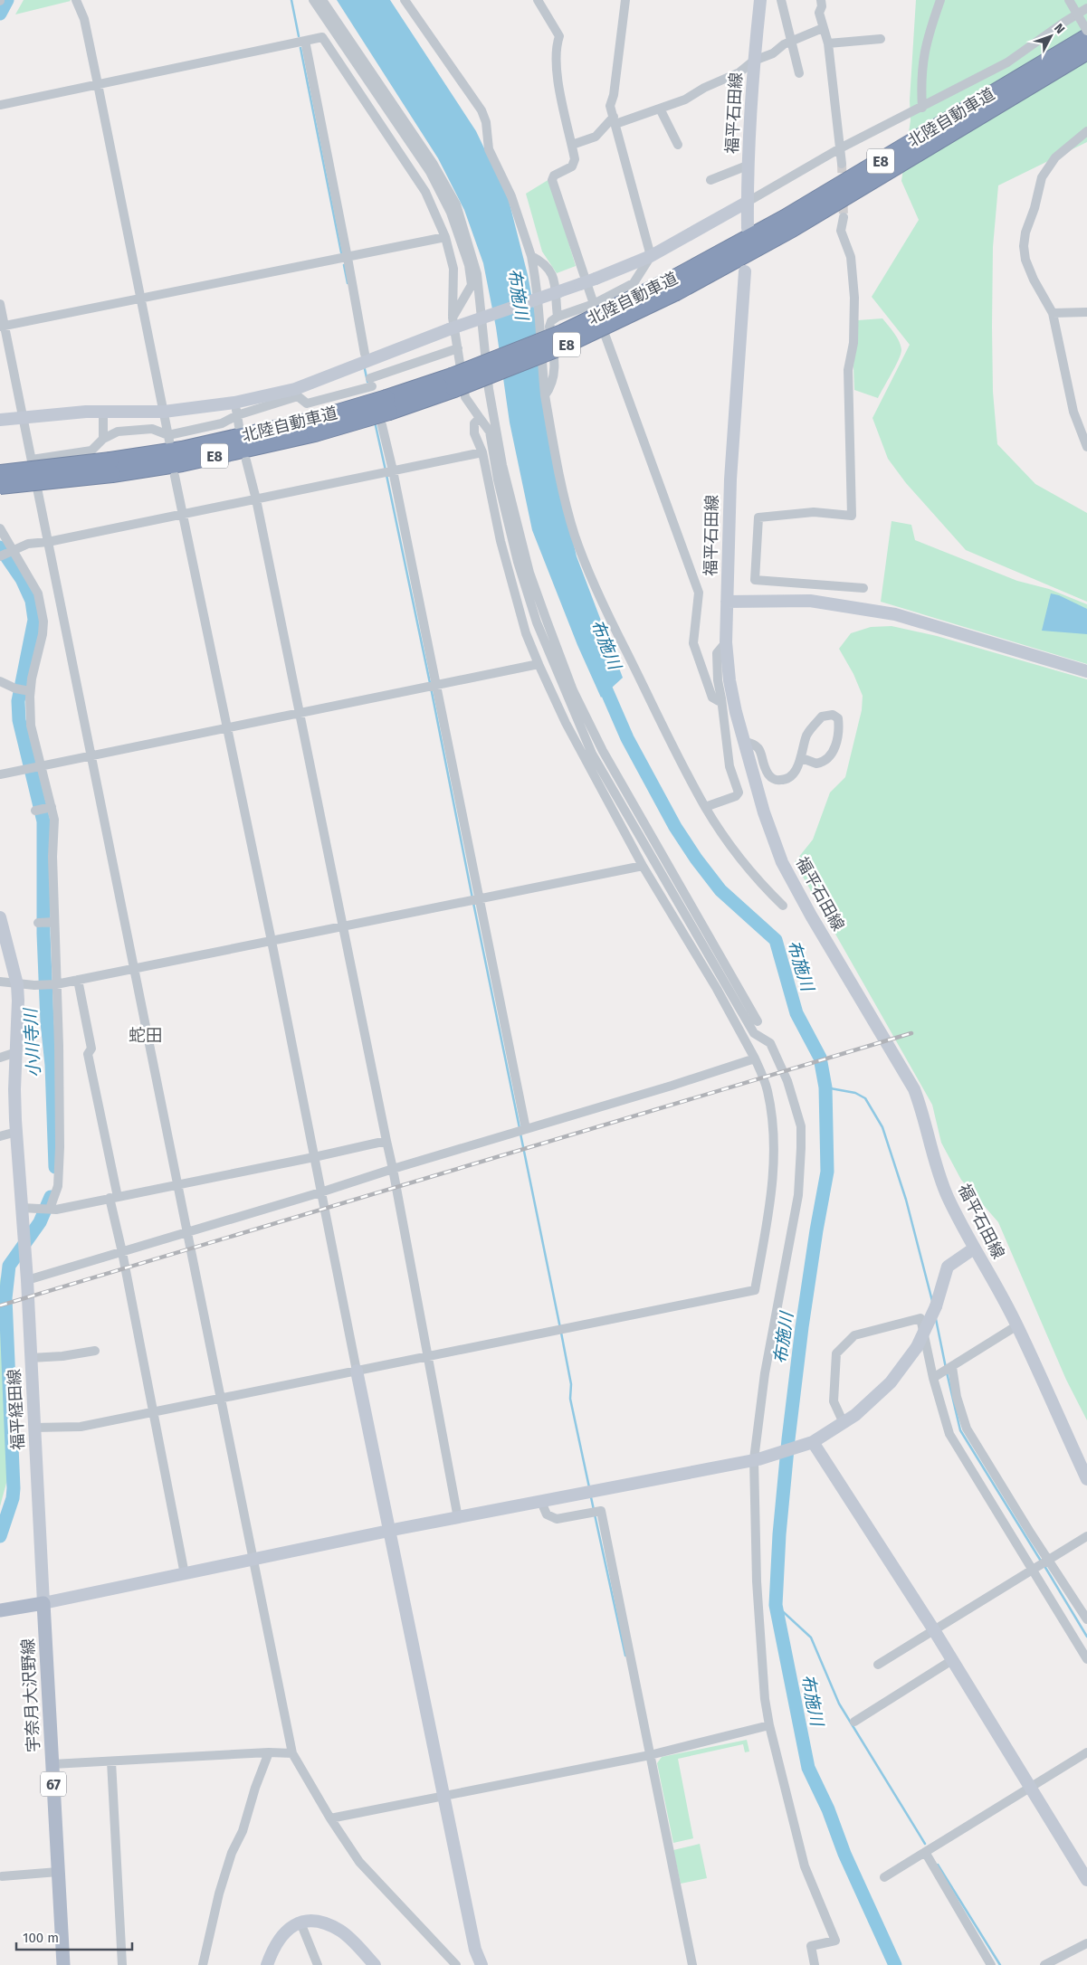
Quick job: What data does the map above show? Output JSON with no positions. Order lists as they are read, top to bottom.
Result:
{
  "streets": {
    "highway": ["北陸自動車道", "E8"],
    "main road": ["宇奈月大沢野線", "67"],
    "street": ["福平石田線", "福平経田線"]
  },
  "crossings": [
    ["福平経田線", "宇奈月大沢野線"]
  ],
  "districts": ["蛇田"],
  "water": ["布施川", "小川寺川"],
  "scale_bar": "100 m",
  "north": "top right"
}
